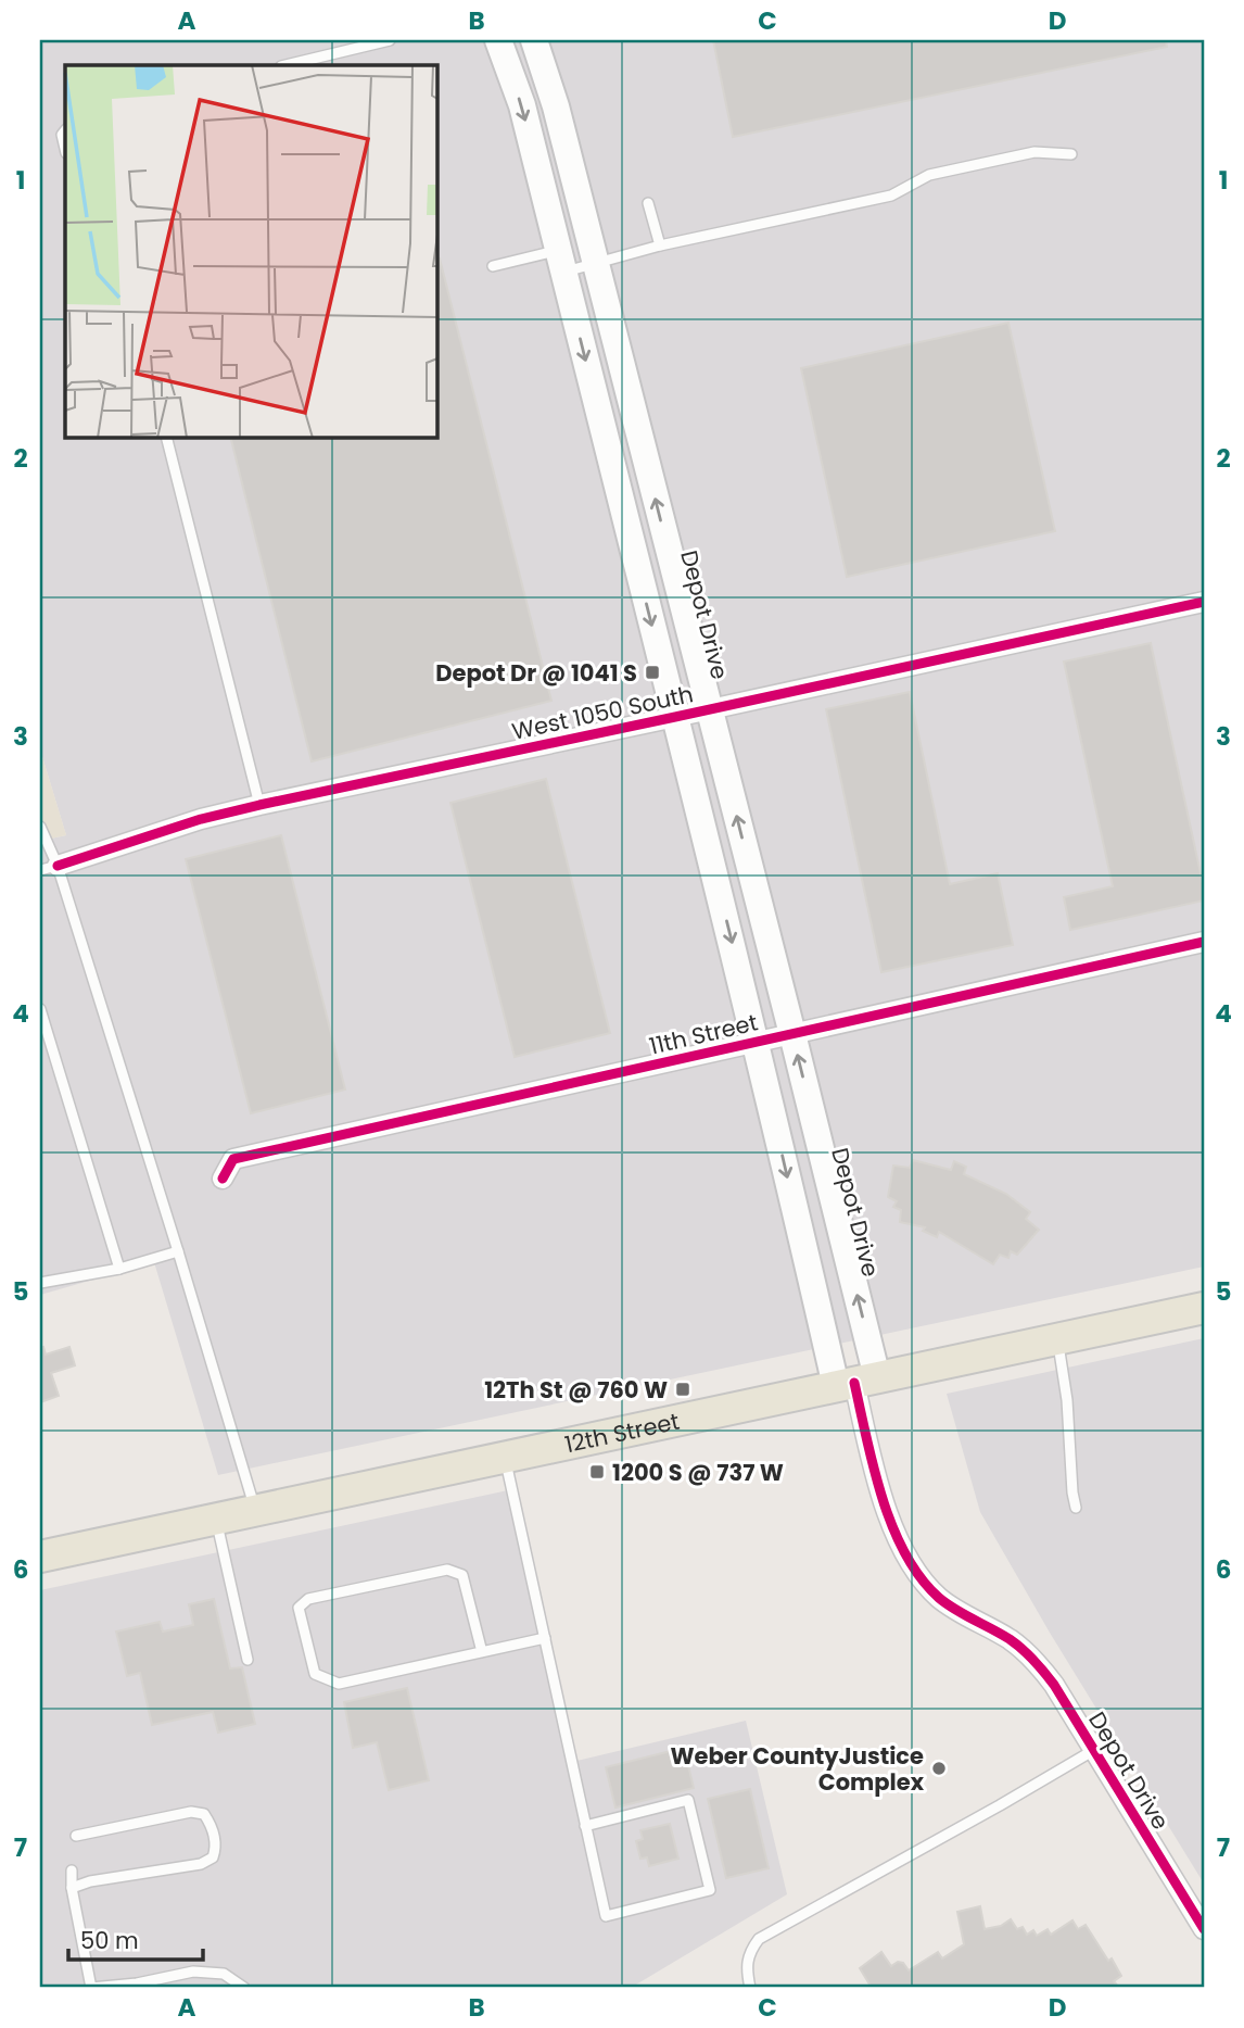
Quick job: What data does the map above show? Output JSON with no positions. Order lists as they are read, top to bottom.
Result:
{
  "streets": {
    "main road": ["Depot Drive", "12th Street"],
    "street": ["West 1050 South", "11th Street"]
  },
  "crossings": [
    ["Depot Drive", "West 1050 South"],
    ["Depot Drive", "11th Street"],
    ["Depot Drive", "12th Street"]
  ],
  "places": {
    "transit": ["Depot Dr @ 1041 S", "12Th St @ 760 W", "1200 S @ 737 W"],
    "other": ["Weber CountyJustice Complex"]
  },
  "scale_bar": "50 m",
  "grid": {
    "columns": [
      "A",
      "B",
      "C",
      "D"
    ],
    "rows": [
      "1",
      "2",
      "3",
      "4",
      "5",
      "6",
      "7"
    ]
  }
}
